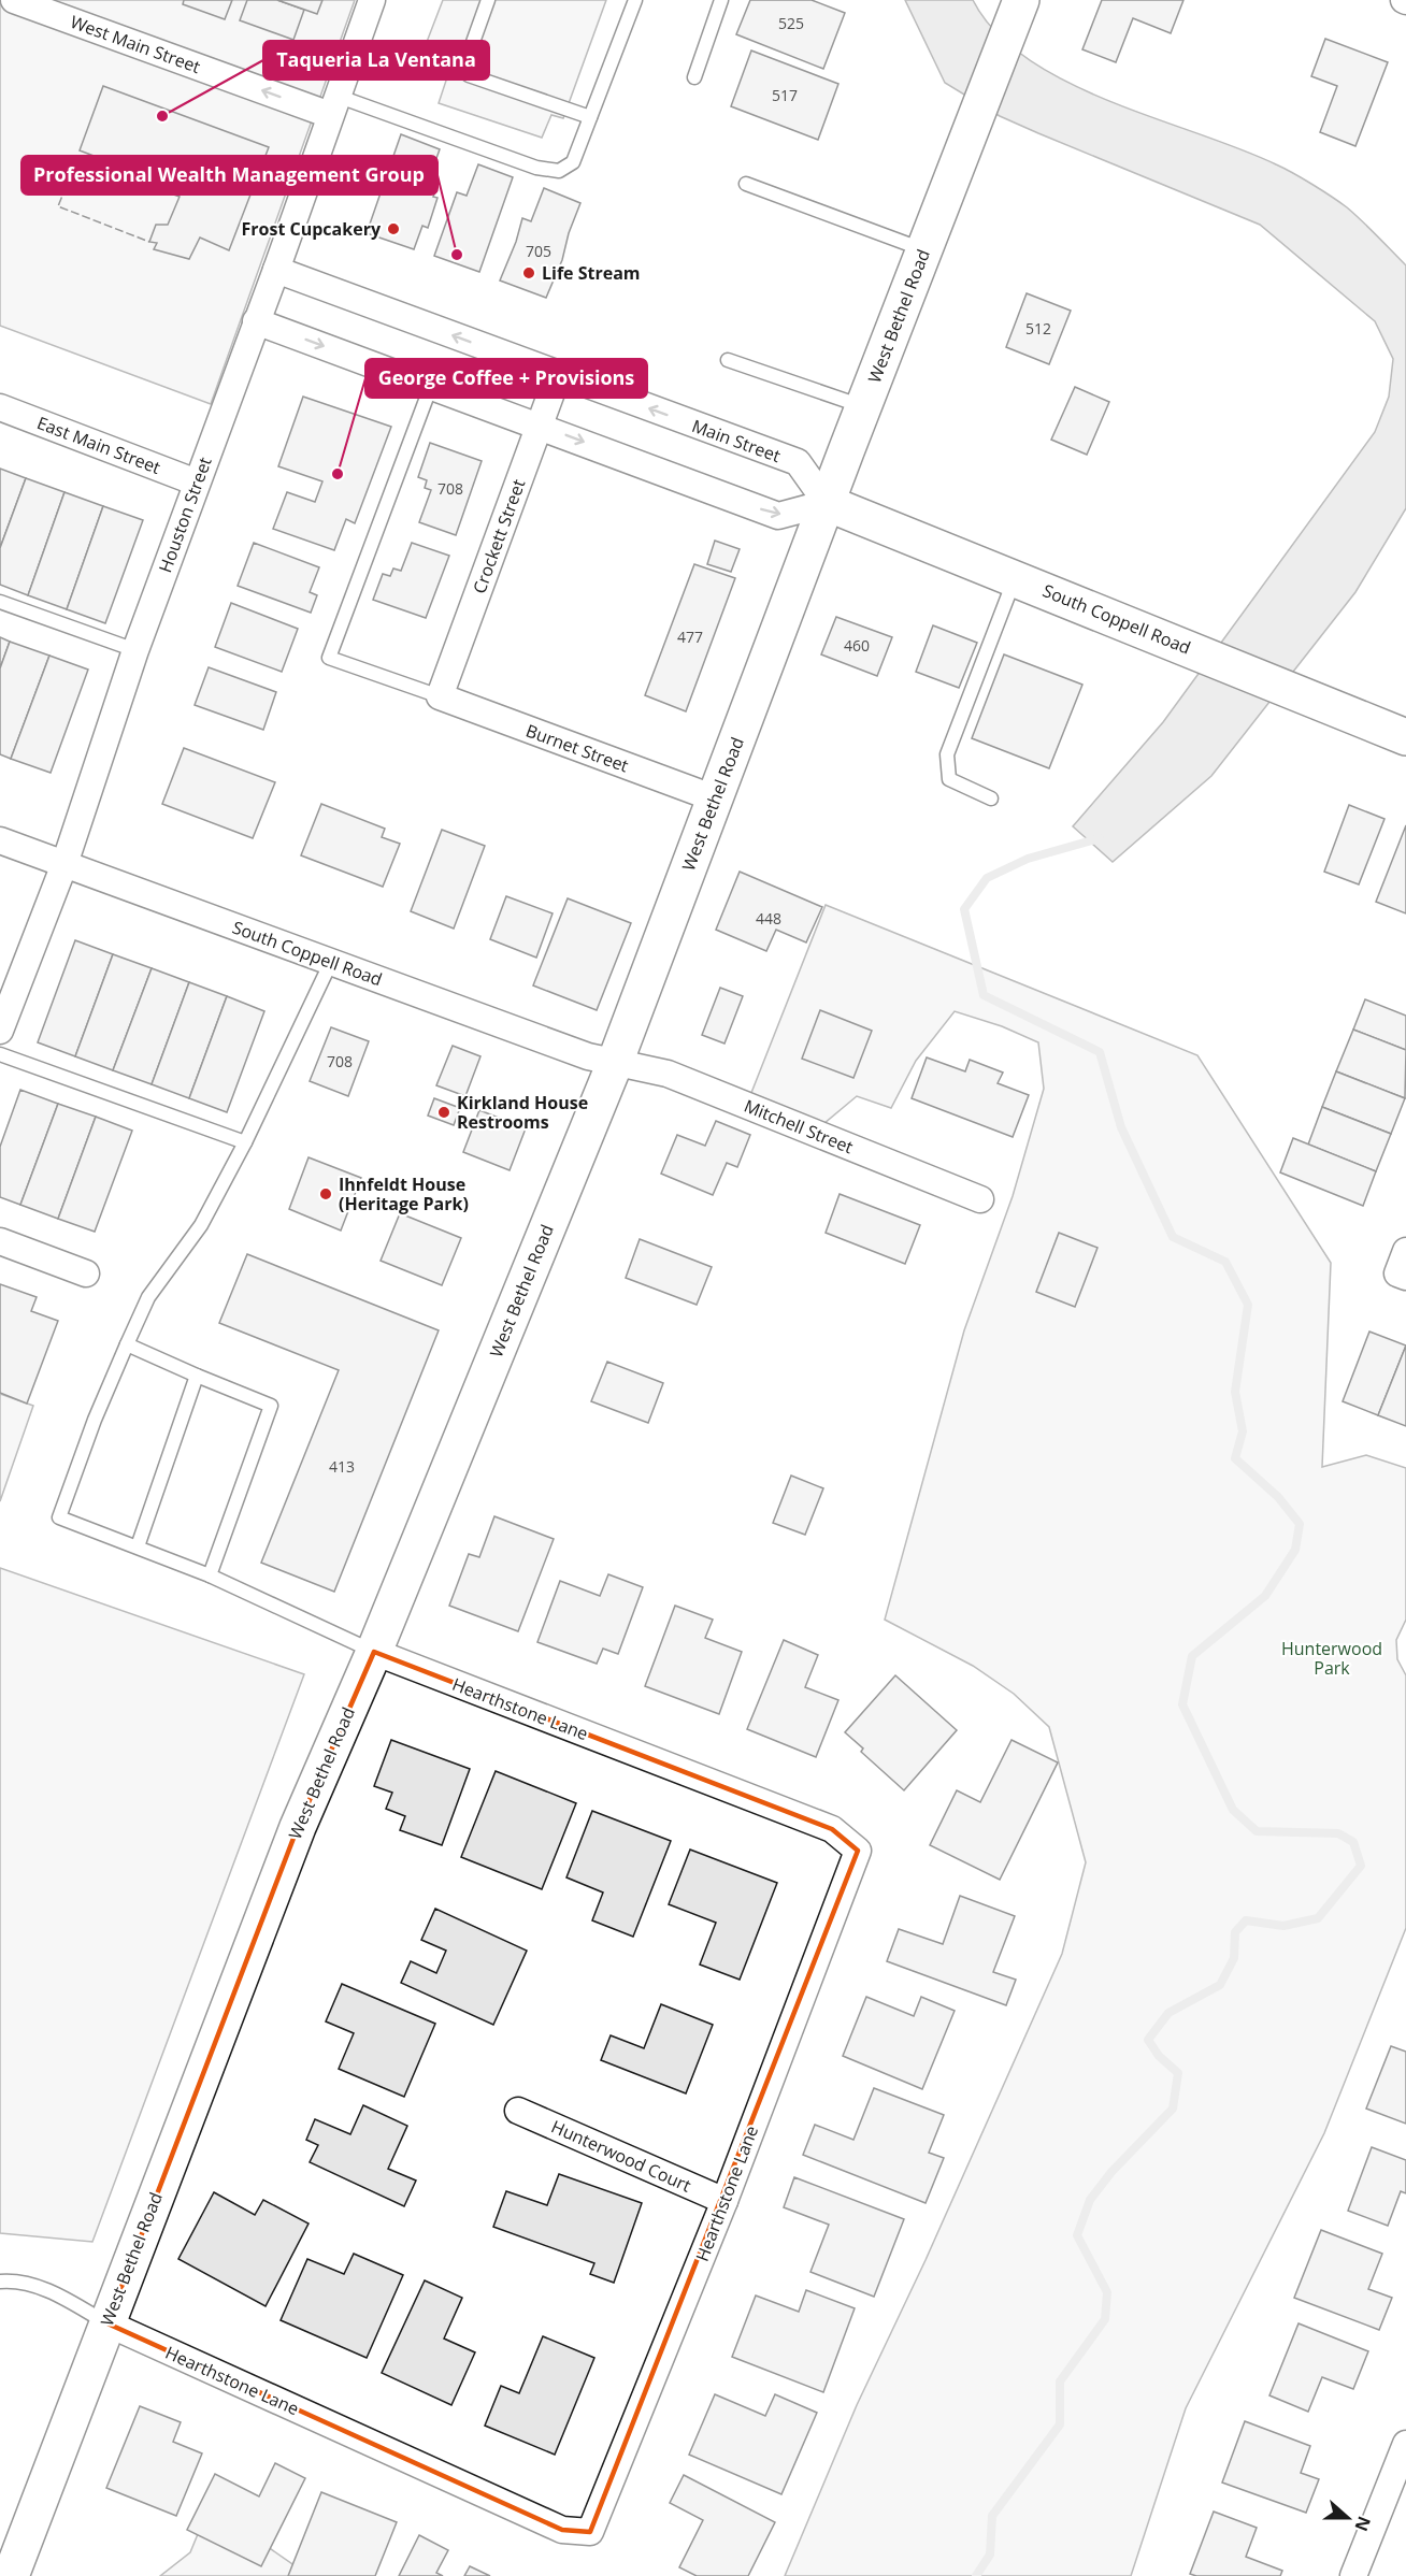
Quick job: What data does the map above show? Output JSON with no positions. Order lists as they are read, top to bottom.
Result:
{
  "streets": {
    "main road": ["West Bethel Road", "South Coppell Road"],
    "street": [
      "West Main Street",
      "Main Street",
      "East Main Street",
      "Houston Street",
      "Crockett Street",
      "Burnet Street",
      "Mitchell Street",
      "Hearthstone Lane",
      "Hunterwood Court"
    ]
  },
  "crossings": [
    ["West Main Street", "Houston Street"],
    ["West Bethel Road", "Main Street"],
    ["West Bethel Road", "South Coppell Road"],
    ["West Bethel Road", "Burnet Street"],
    ["West Bethel Road", "Mitchell Street"],
    ["West Bethel Road", "Hearthstone Lane"],
    ["Main Street", "Houston Street"],
    ["Main Street", "Crockett Street"],
    ["Main Street", "South Coppell Road"],
    ["East Main Street", "Houston Street"],
    ["Houston Street", "South Coppell Road"],
    ["Crockett Street", "Burnet Street"],
    ["South Coppell Road", "Mitchell Street"],
    ["Hearthstone Lane", "Hunterwood Court"]
  ],
  "one_way": ["West Main Street"],
  "parks": ["Hunterwood Park"],
  "places": [
    "Taqueria La Ventana",
    "Frost Cupcakery",
    "Professional Wealth Management Group",
    "Life Stream",
    "George Coffee + Provisions",
    "Kirkland House Restrooms",
    "Ihnfeldt House (Heritage Park)"
  ],
  "house_numbers": [
    "525",
    "517",
    "705",
    "512",
    "708",
    "477",
    "460",
    "448",
    "708",
    "413"
  ],
  "north": "right"
}
